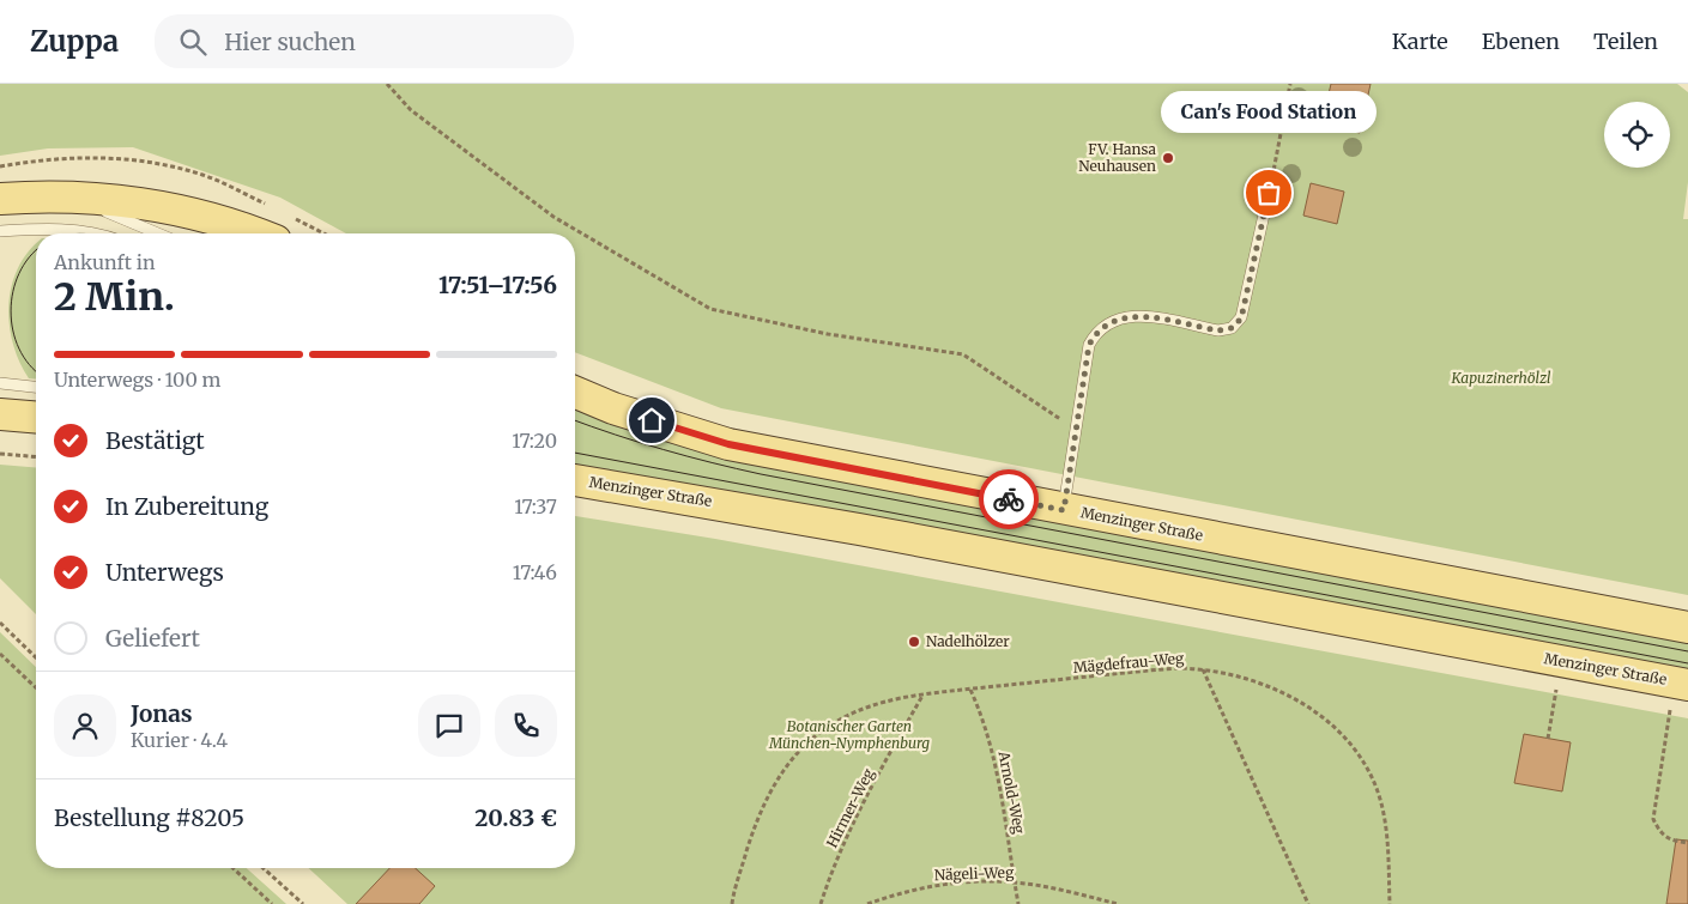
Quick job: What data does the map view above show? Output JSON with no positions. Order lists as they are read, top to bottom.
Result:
{
  "streets": {
    "main road": ["Menzinger Straße"],
    "path": [
      "Mägdefrau-Weg",
      "Arnold-Weg",
      "Hirmer-Weg",
      "Nägeli-Weg"
    ]
  },
  "crossings": [
    ["Mägdefrau-Weg", "Arnold-Weg"],
    ["Mägdefrau-Weg", "Hirmer-Weg"],
    ["Arnold-Weg", "Nägeli-Weg"]
  ],
  "parks": ["Kapuzinerhölzl", "Botanischer Garten München-Nymphenburg"],
  "places": ["FV. Hansa Neuhausen", "Can's Food Station", "Nadelhölzer"],
  "page": {
    "header": "Zuppa",
    "search": "Hier suchen",
    "nav": ["Karte", "Ebenen", "Teilen"],
    "bubble": "Can's Food Station",
    "heading": ["2 Min.", "Ankunft in", "17:51–17:56"],
    "panel": [
      "Jonas",
      "Kurier · 4.4",
      "Bestellung #8205",
      "20.83 €"
    ],
    "bar": "Unterwegs · 100 m",
    "list": [
      ["Bestätigt", "17:20"],
      ["In Zubereitung", "17:37"],
      ["Unterwegs", "17:46"],
      "Geliefert"
    ]
  }
}
